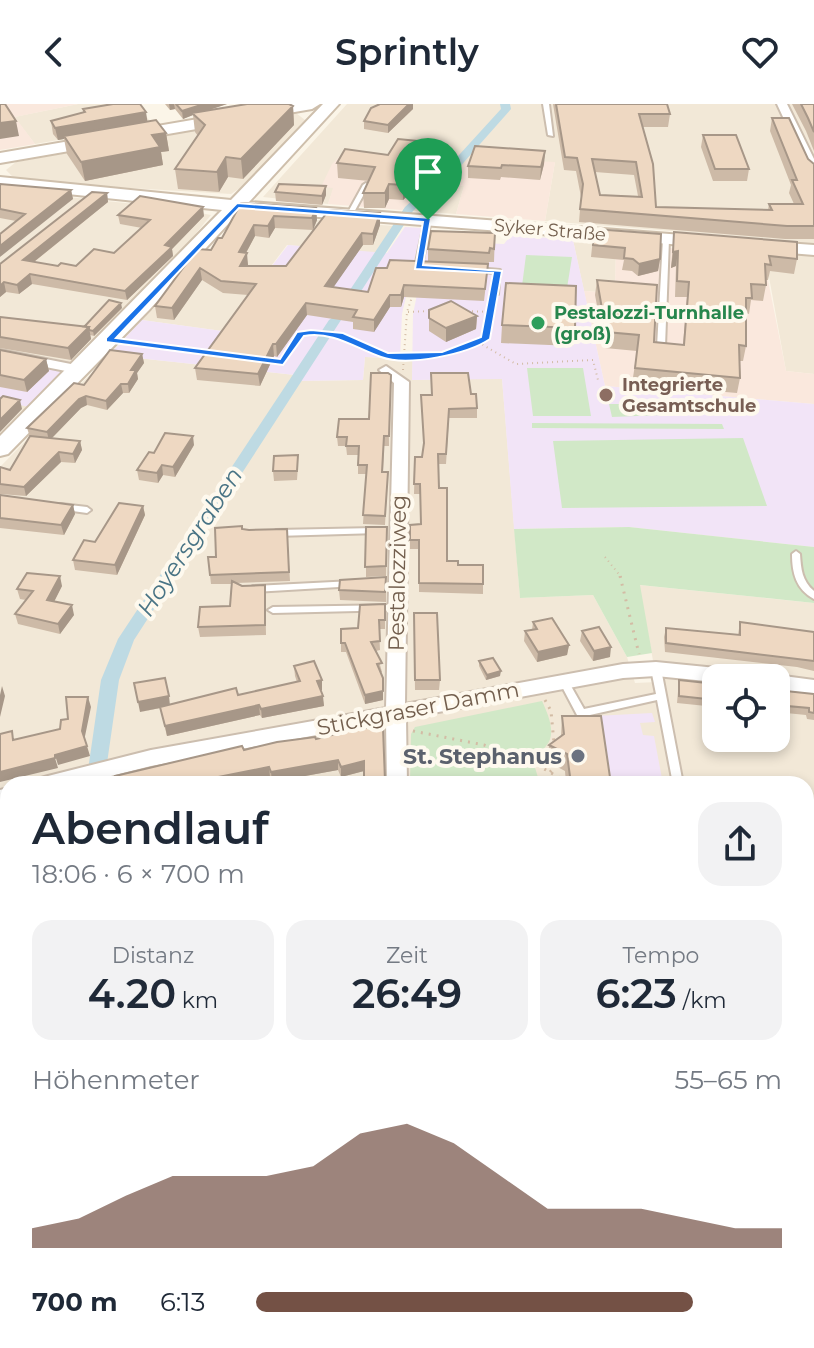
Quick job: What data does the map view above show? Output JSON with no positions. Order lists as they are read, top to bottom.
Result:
{
  "streets": {
    "main road": ["Syker Straße"],
    "street": ["Pestalozziweg", "Stickgraser Damm"]
  },
  "crossings": [
    ["Pestalozziweg", "Stickgraser Damm"]
  ],
  "water": ["Hoyersgraben"],
  "places": ["Pestalozzi-Turnhalle (groß)", "Integrierte Gesamtschule", "St. Stephanus"],
  "page": {
    "header": "Sprintly",
    "heading": ["Abendlauf", "18:06 · 6 × 700 m"],
    "stats": [
      ["Distanz", "4.20 km"],
      ["Zeit", "26:49"],
      ["Tempo", "6:23 /km"]
    ],
    "chart": ["Höhenmeter", "55–65 m"],
    "list": [
      {
        "name": "700 m",
        "note": "6:13"
      }
    ]
  }
}
